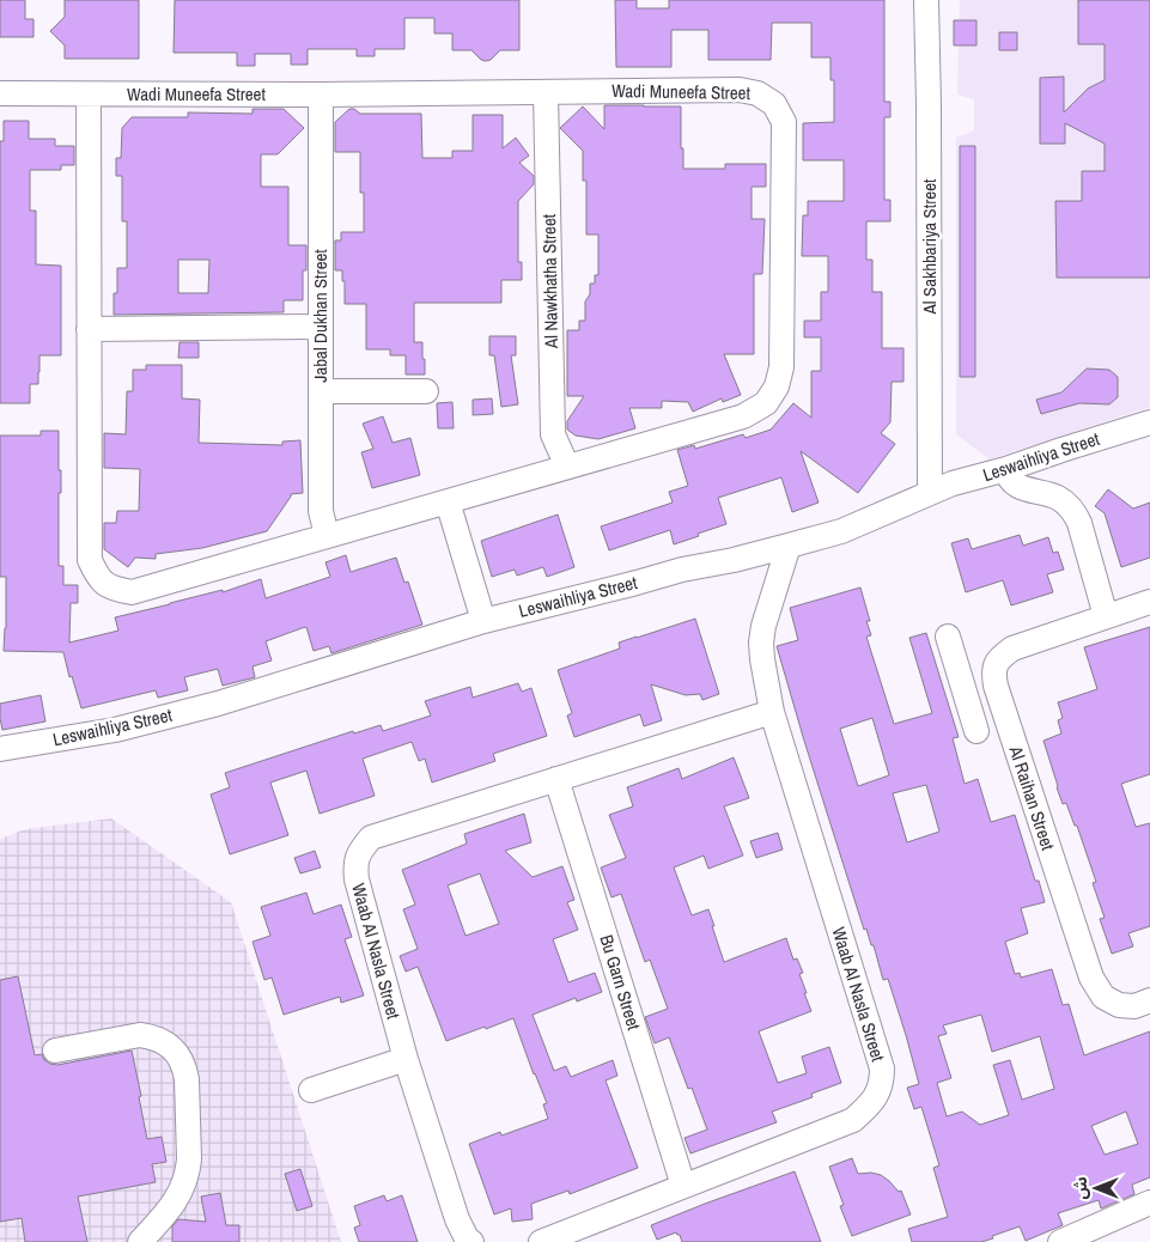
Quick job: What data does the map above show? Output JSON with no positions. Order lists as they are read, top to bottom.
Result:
{
  "streets": {
    "street": [
      "Wadi Muneefa Street",
      "Al Sakhbariya Street",
      "Al Nawkhatha Street",
      "Jabal Dukhan Street",
      "Leswaihliya Street",
      "Al Raihan Street",
      "Waab Al Nasla Street",
      "Bu Garn Street"
    ]
  },
  "crossings": [
    ["Wadi Muneefa Street", "Al Nawkhatha Street"],
    ["Wadi Muneefa Street", "Jabal Dukhan Street"],
    ["Al Sakhbariya Street", "Leswaihliya Street"],
    ["Leswaihliya Street", "Waab Al Nasla Street"],
    ["Waab Al Nasla Street", "Bu Garn Street"]
  ],
  "north": "left"
}
